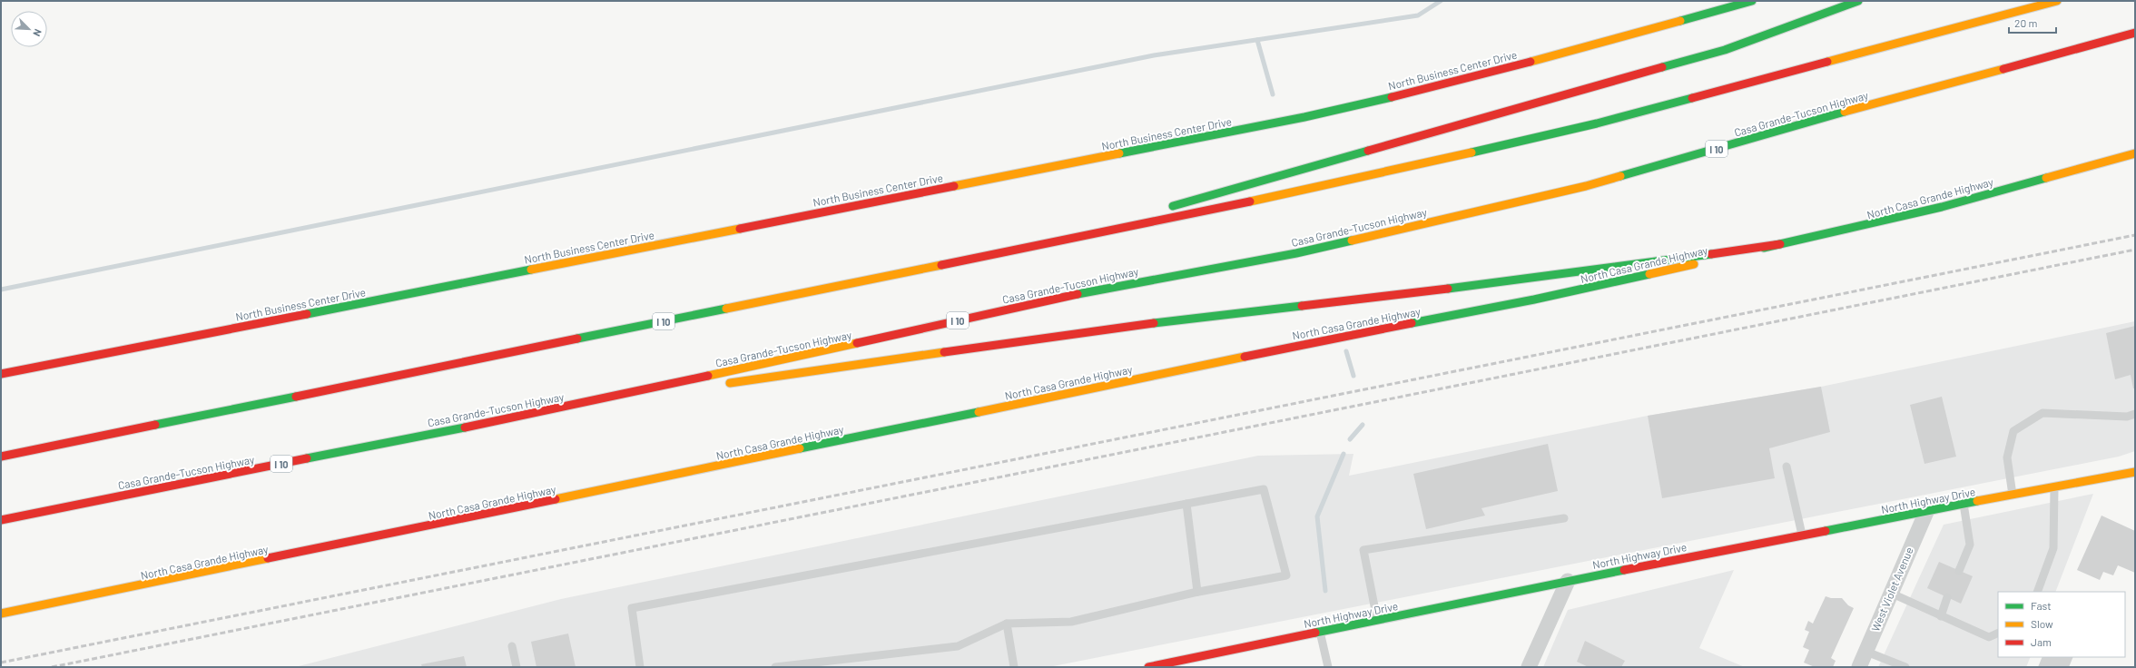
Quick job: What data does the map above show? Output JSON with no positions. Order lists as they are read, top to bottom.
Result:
{
  "streets": {
    "main road": [
      "North Business Center Drive",
      "Casa Grande-Tucson Highway",
      "I 10",
      "North Casa Grande Highway",
      "North Highway Drive"
    ],
    "street": ["West Violet Avenue"]
  },
  "crossings": [
    ["North Highway Drive", "West Violet Avenue"]
  ],
  "legend": ["Fast", "Slow", "Jam"],
  "scale_bar": "20 m",
  "north": "bottom right"
}
